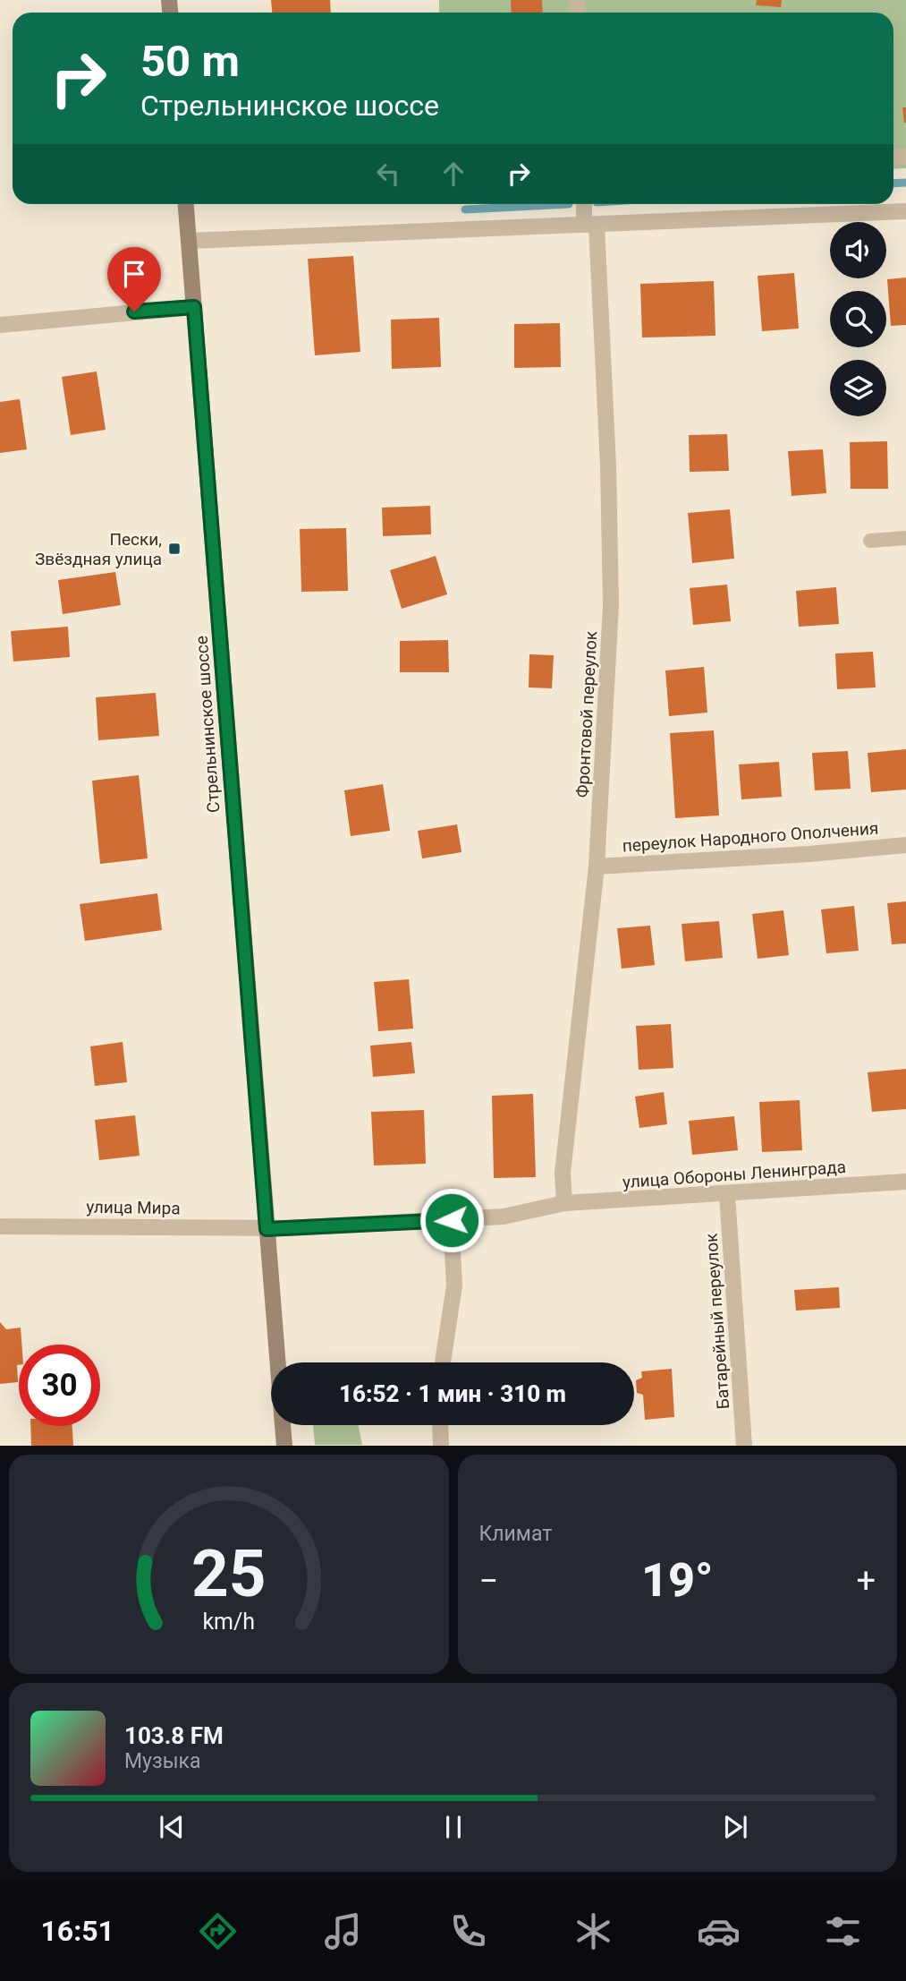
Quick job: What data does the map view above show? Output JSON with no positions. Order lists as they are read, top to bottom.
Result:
{
  "streets": {
    "main road": ["Стрельнинское шоссе"],
    "street": [
      "Фронтовой переулок",
      "переулок Народного Ополчения",
      "улица Обороны Ленинграда",
      "улица Мира",
      "Батарейный переулок"
    ]
  },
  "crossings": [
    ["Фронтовой переулок", "переулок Народного Ополчения"],
    ["Фронтовой переулок", "улица Обороны Ленинграда"],
    ["Стрельнинское шоссе", "улица Мира"],
    ["улица Обороны Ленинграда", "улица Мира"],
    ["улица Обороны Ленинграда", "Батарейный переулок"]
  ],
  "places": {
    "transit": ["Пески, Звёздная улица"]
  },
  "page": {
    "turn": ["50 m", "Стрельнинское шоссе"],
    "limit": "30",
    "trip": "16:52 · 1 мин · 310 m",
    "tile": "Климат",
    "heat": ["−", "19°", "+"],
    "song": ["103.8 FM", "Музыка"],
    "tabs": "16:51",
    "gauge": ["25", "km/h"]
  }
}
